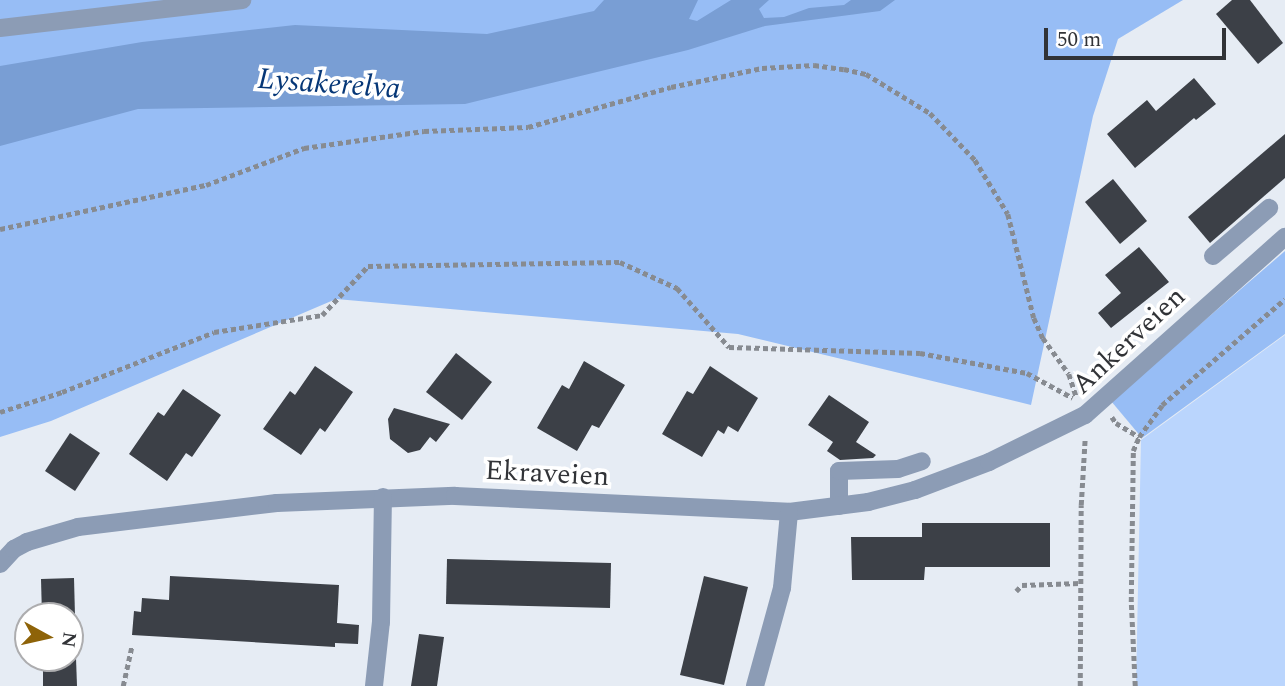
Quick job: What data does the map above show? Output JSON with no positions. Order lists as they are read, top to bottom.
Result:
{
  "streets": {
    "street": ["Ankerveien", "Ekraveien"]
  },
  "crossings": [
    ["Ankerveien", "Ekraveien"]
  ],
  "water": ["Lysakerelva"],
  "scale_bar": "50 m",
  "north": "right"
}
